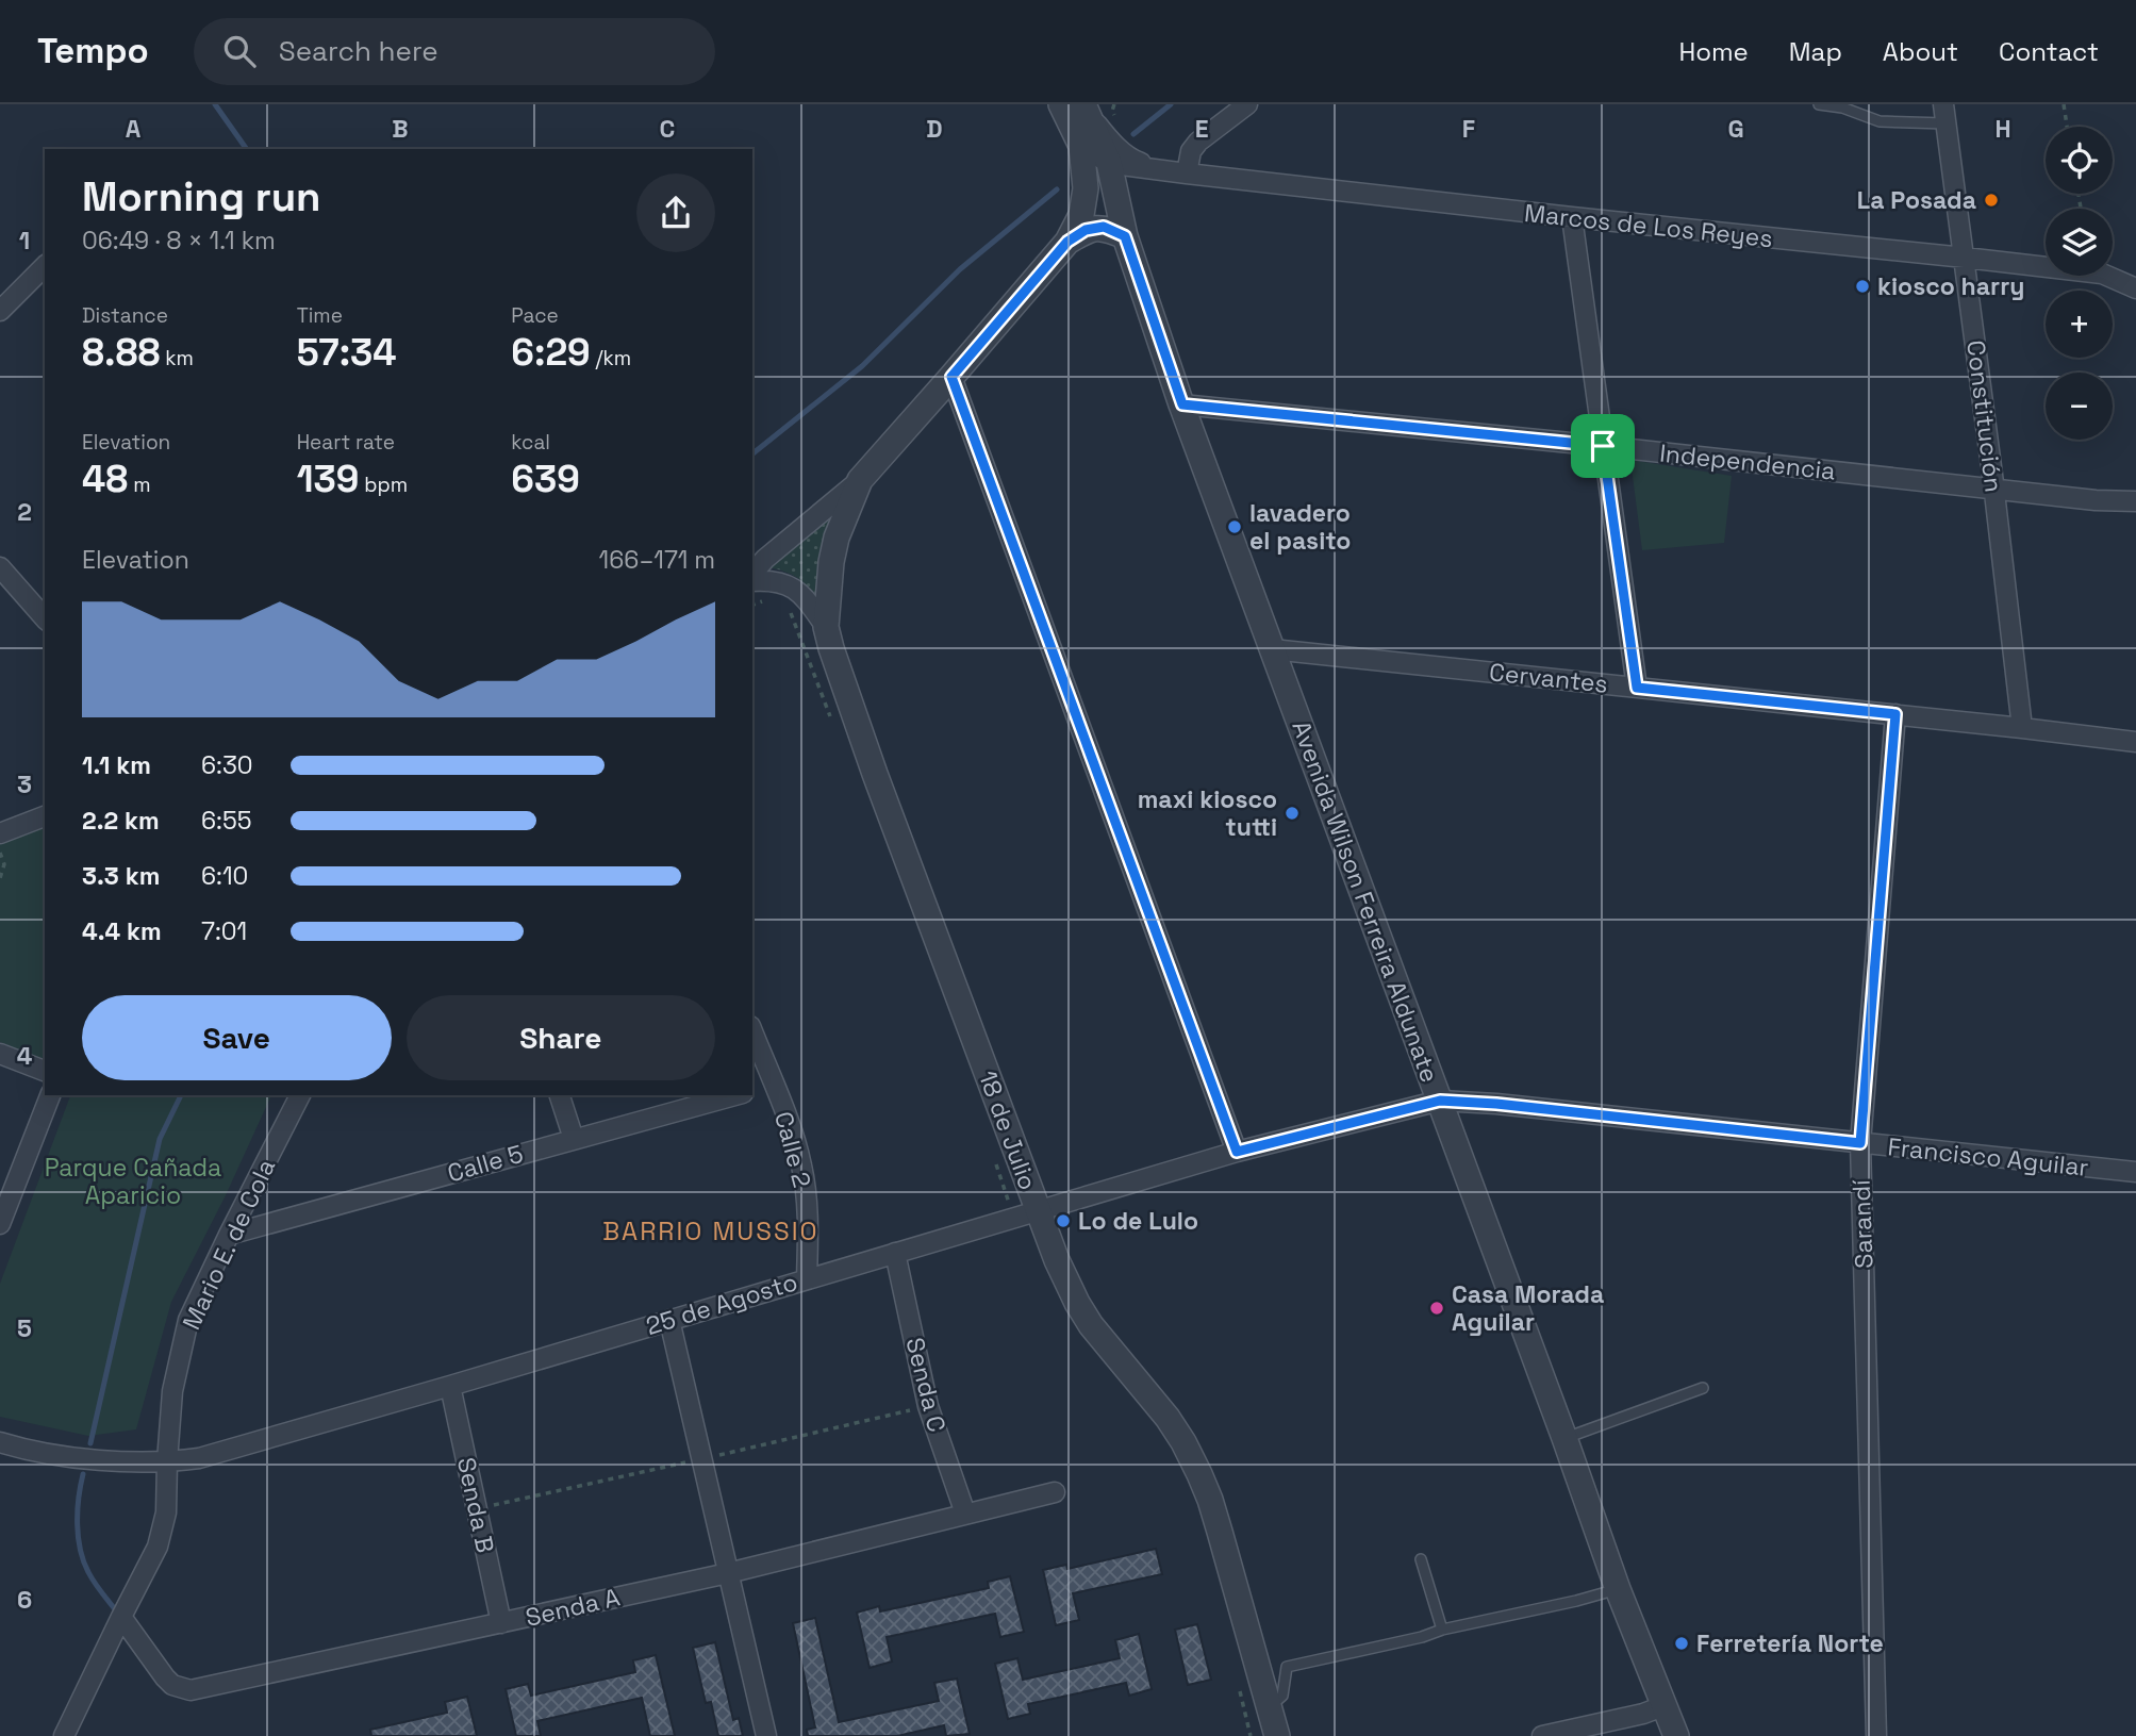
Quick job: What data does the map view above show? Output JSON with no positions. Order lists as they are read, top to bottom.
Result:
{
  "streets": {
    "street": [
      "Marcos de Los Reyes",
      "Constitución",
      "Independencia",
      "Cervantes",
      "Avenida Wilson Ferreira Aldunate",
      "18 de Julio",
      "Calle 2",
      "Francisco Aguilar",
      "Calle 5",
      "Sarandí",
      "Mario E. de Cola",
      "25 de Agosto",
      "Senda C",
      "Senda B",
      "Senda A"
    ]
  },
  "crossings": [
    ["Marcos de Los Reyes", "Constitución"],
    ["Marcos de Los Reyes", "Avenida Wilson Ferreira Aldunate"],
    ["Constitución", "Independencia"],
    ["Constitución", "Cervantes"],
    ["Independencia", "Avenida Wilson Ferreira Aldunate"],
    ["Cervantes", "Avenida Wilson Ferreira Aldunate"],
    ["Cervantes", "Sarandí"],
    ["Avenida Wilson Ferreira Aldunate", "Francisco Aguilar"],
    ["Avenida Wilson Ferreira Aldunate", "25 de Agosto"],
    ["18 de Julio", "25 de Agosto"],
    ["Calle 2", "25 de Agosto"],
    ["Francisco Aguilar", "Sarandí"],
    ["Francisco Aguilar", "25 de Agosto"],
    ["Calle 5", "Mario E. de Cola"],
    ["Mario E. de Cola", "25 de Agosto"],
    ["Mario E. de Cola", "Senda A"],
    ["25 de Agosto", "Senda C"],
    ["25 de Agosto", "Senda B"],
    ["Senda C", "Senda A"],
    ["Senda B", "Senda A"]
  ],
  "districts": ["BARRIO MUSSIO"],
  "parks": ["Parque Cañada Aparicio"],
  "places": [
    "La Posada",
    "kiosco harry",
    "lavadero el pasito",
    "maxi kiosco tutti",
    "Lo de Lulo",
    "Casa Morada Aguilar",
    "Ferretería Norte"
  ],
  "page": {
    "header": "Tempo",
    "search": "Search here",
    "nav": [
      "Home",
      "Map",
      "About",
      "Contact"
    ],
    "map_buttons": ["+", "−"],
    "heading": ["Morning run", "06:49 · 8 × 1.1 km"],
    "stats": [
      ["Distance", "8.88 km"],
      ["Time", "57:34"],
      ["Pace", "6:29 /km"],
      ["Elevation", "48 m"],
      ["Heart rate", "139 bpm"],
      ["kcal", "639"]
    ],
    "chart": ["Elevation", "166–171 m"],
    "list": [
      {
        "name": "1.1 km",
        "note": "6:30"
      },
      {
        "name": "2.2 km",
        "note": "6:55"
      },
      {
        "name": "3.3 km",
        "note": "6:10"
      },
      {
        "name": "4.4 km",
        "note": "7:01"
      }
    ],
    "buttons": ["Save", "Share"]
  },
  "grid": {
    "columns": [
      "A",
      "B",
      "C",
      "D",
      "E",
      "F",
      "G",
      "H"
    ],
    "rows": [
      "1",
      "2",
      "3",
      "4",
      "5",
      "6"
    ]
  }
}
